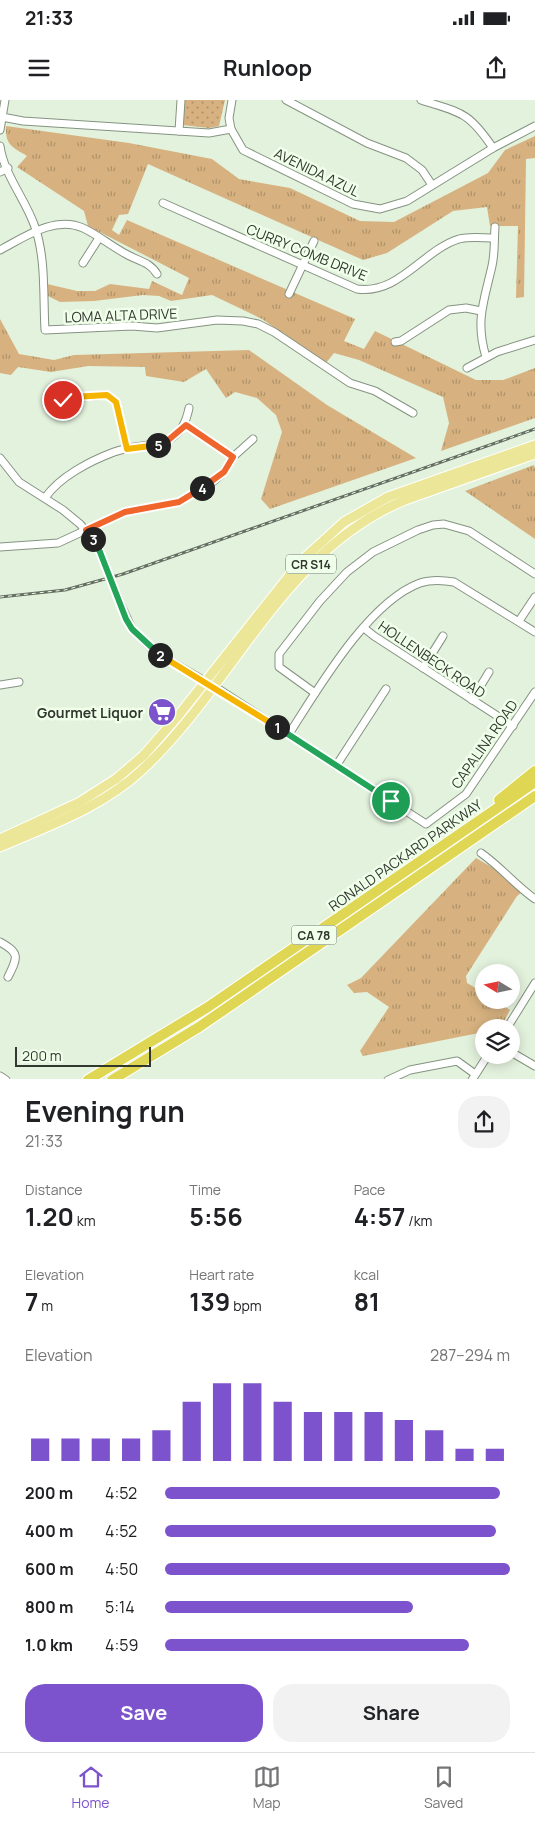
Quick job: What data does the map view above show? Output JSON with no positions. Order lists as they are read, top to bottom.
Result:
{
  "streets": {
    "highway": ["RONALD PACKARD PARKWAY", "CA 78"],
    "main road": ["CR S14"],
    "street": [
      "AVENIDA AZUL",
      "CURRY COMB DRIVE",
      "LOMA ALTA DRIVE",
      "HOLLENBECK ROAD",
      "CAPALINA ROAD"
    ]
  },
  "crossings": [
    ["HOLLENBECK ROAD", "CAPALINA ROAD"]
  ],
  "places": {
    "supermarket": ["Gourmet Liquor"]
  },
  "scale_bar": "200 m",
  "north": "left",
  "page": {
    "status": "21:33",
    "header": "Runloop",
    "pins": [
      "5",
      "4",
      "3",
      "2",
      "1"
    ],
    "scale": "200 m",
    "heading": ["Evening run", "21:33"],
    "stats": [
      ["Distance", "1.20 km"],
      ["Time", "5:56"],
      ["Pace", "4:57 /km"],
      ["Elevation", "7 m"],
      ["Heart rate", "139 bpm"],
      ["kcal", "81"]
    ],
    "chart": ["Elevation", "287–294 m"],
    "list": [
      {
        "name": "200 m",
        "note": "4:52"
      },
      {
        "name": "400 m",
        "note": "4:52"
      },
      {
        "name": "600 m",
        "note": "4:50"
      },
      {
        "name": "800 m",
        "note": "5:14"
      },
      {
        "name": "1.0 km",
        "note": "4:59"
      }
    ],
    "buttons": ["Save", "Share"],
    "tabs": ["Home", "Map", "Saved"]
  }
}
